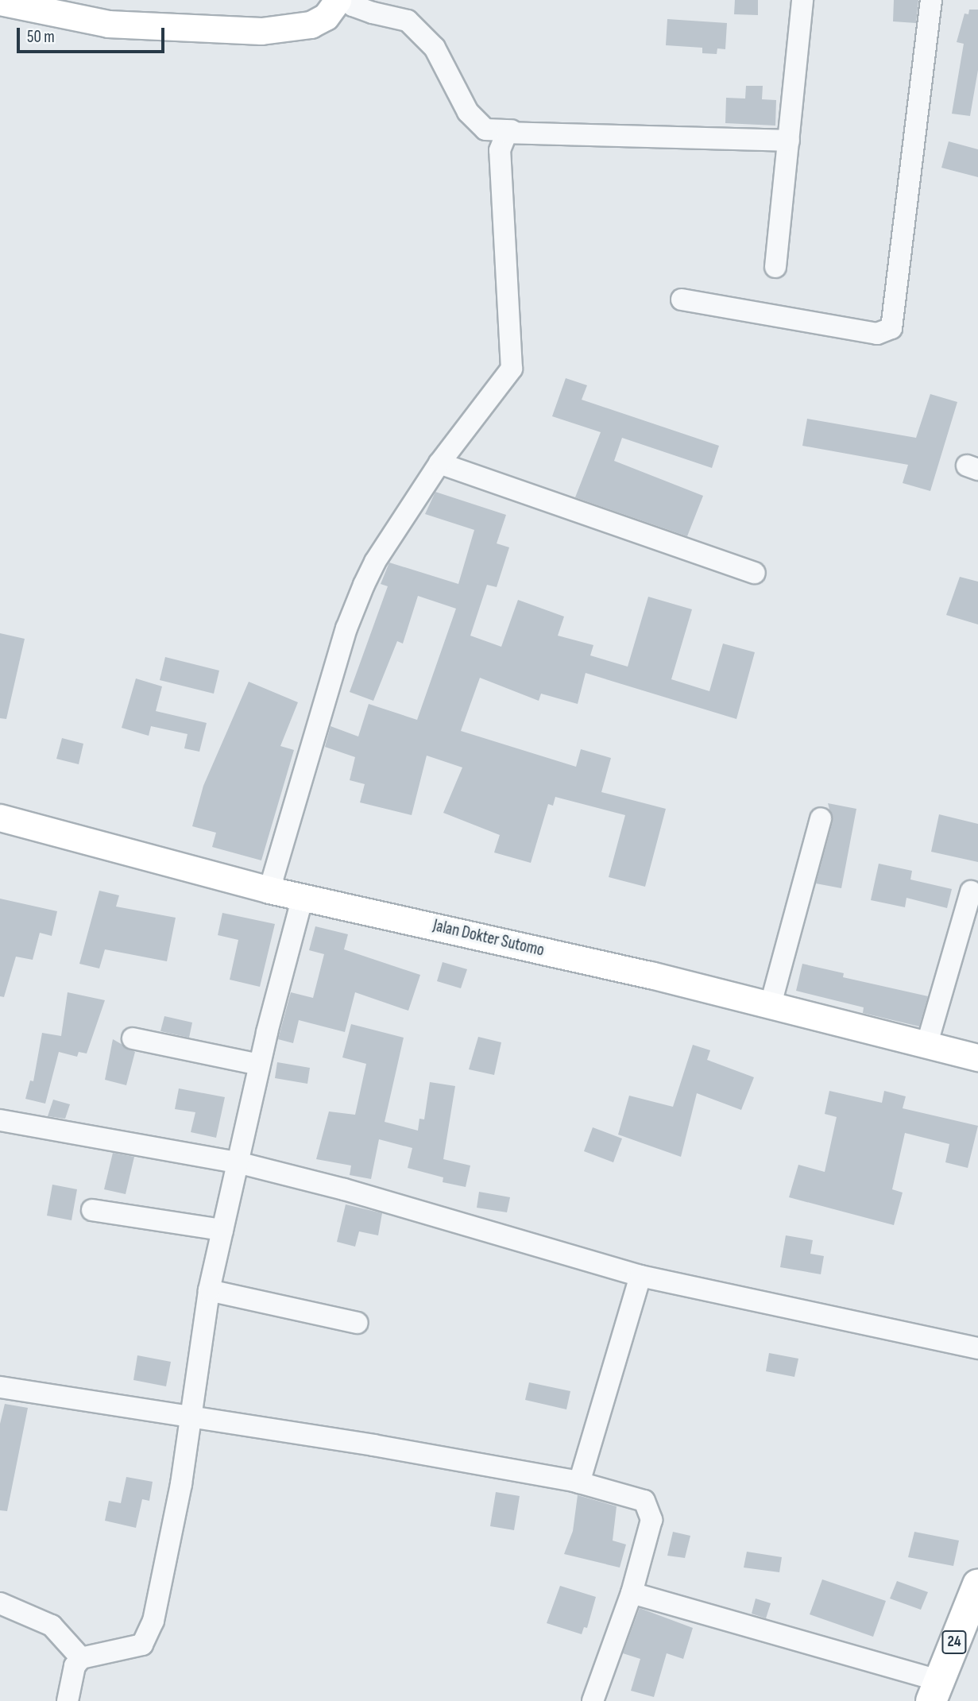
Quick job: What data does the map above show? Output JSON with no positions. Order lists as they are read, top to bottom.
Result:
{
  "streets": {
    "highway": ["24"],
    "main road": ["Jalan Dokter Sutomo"]
  },
  "scale_bar": "50 m"
}
